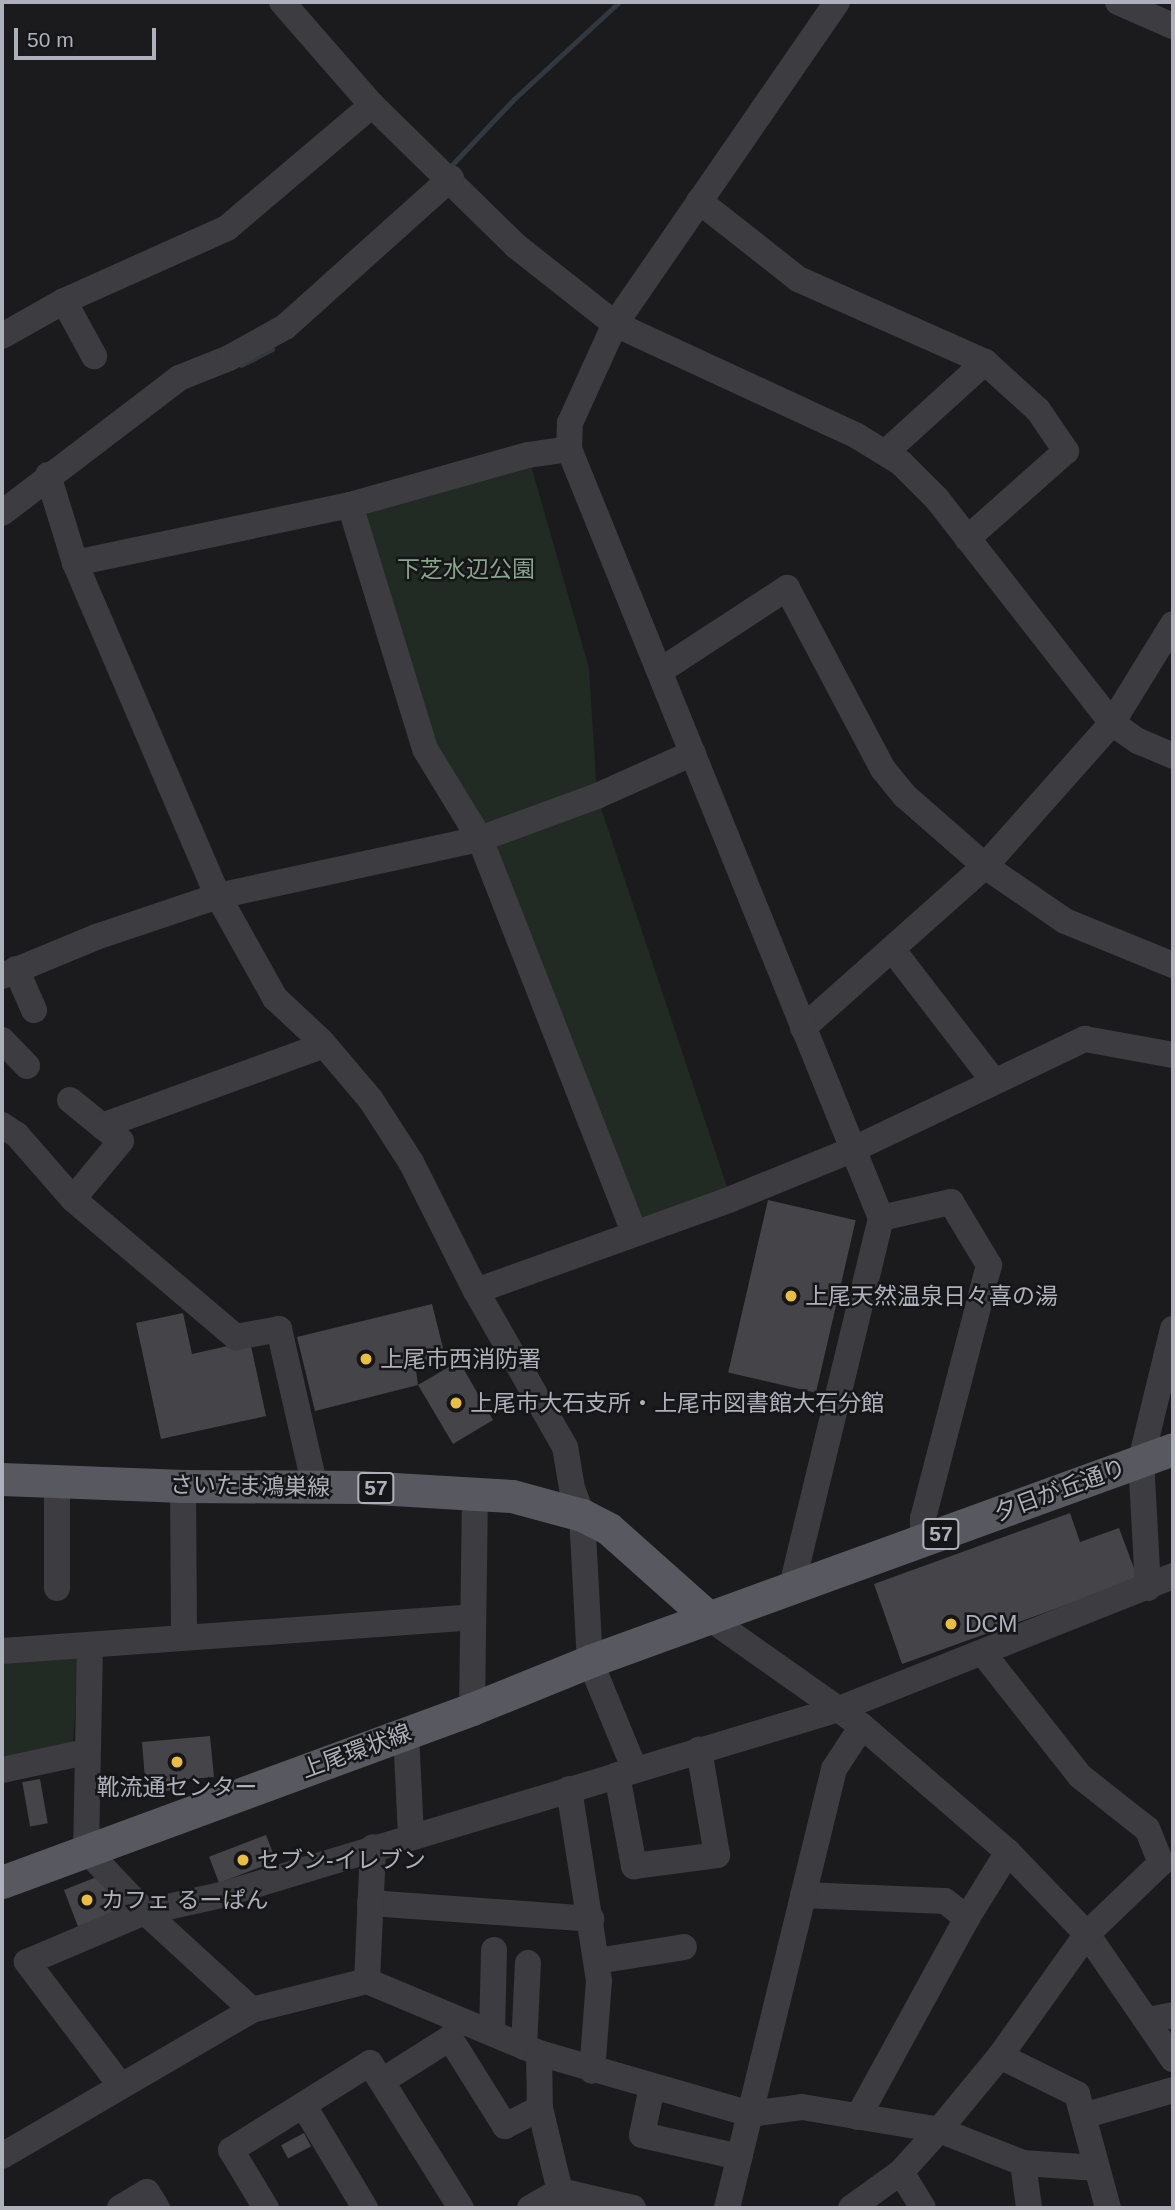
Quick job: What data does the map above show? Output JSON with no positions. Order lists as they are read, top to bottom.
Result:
{
  "streets": {
    "main road": [
      "さいたま鴻巣線",
      "57",
      "夕日が丘通り",
      "上尾環状線"
    ]
  },
  "crossings": [
    ["さいたま鴻巣線", "夕日が丘通り"],
    ["さいたま鴻巣線", "上尾環状線"],
    ["夕日が丘通り", "上尾環状線"]
  ],
  "parks": ["下芝水辺公園"],
  "places": [
    "上尾天然温泉日々喜の湯",
    "上尾市西消防署",
    "上尾市大石支所・上尾市図書館大石分館",
    "DCM",
    "靴流通センター",
    "セブン-イレブン",
    "カフェ るーぱん"
  ],
  "scale_bar": "50 m"
}
